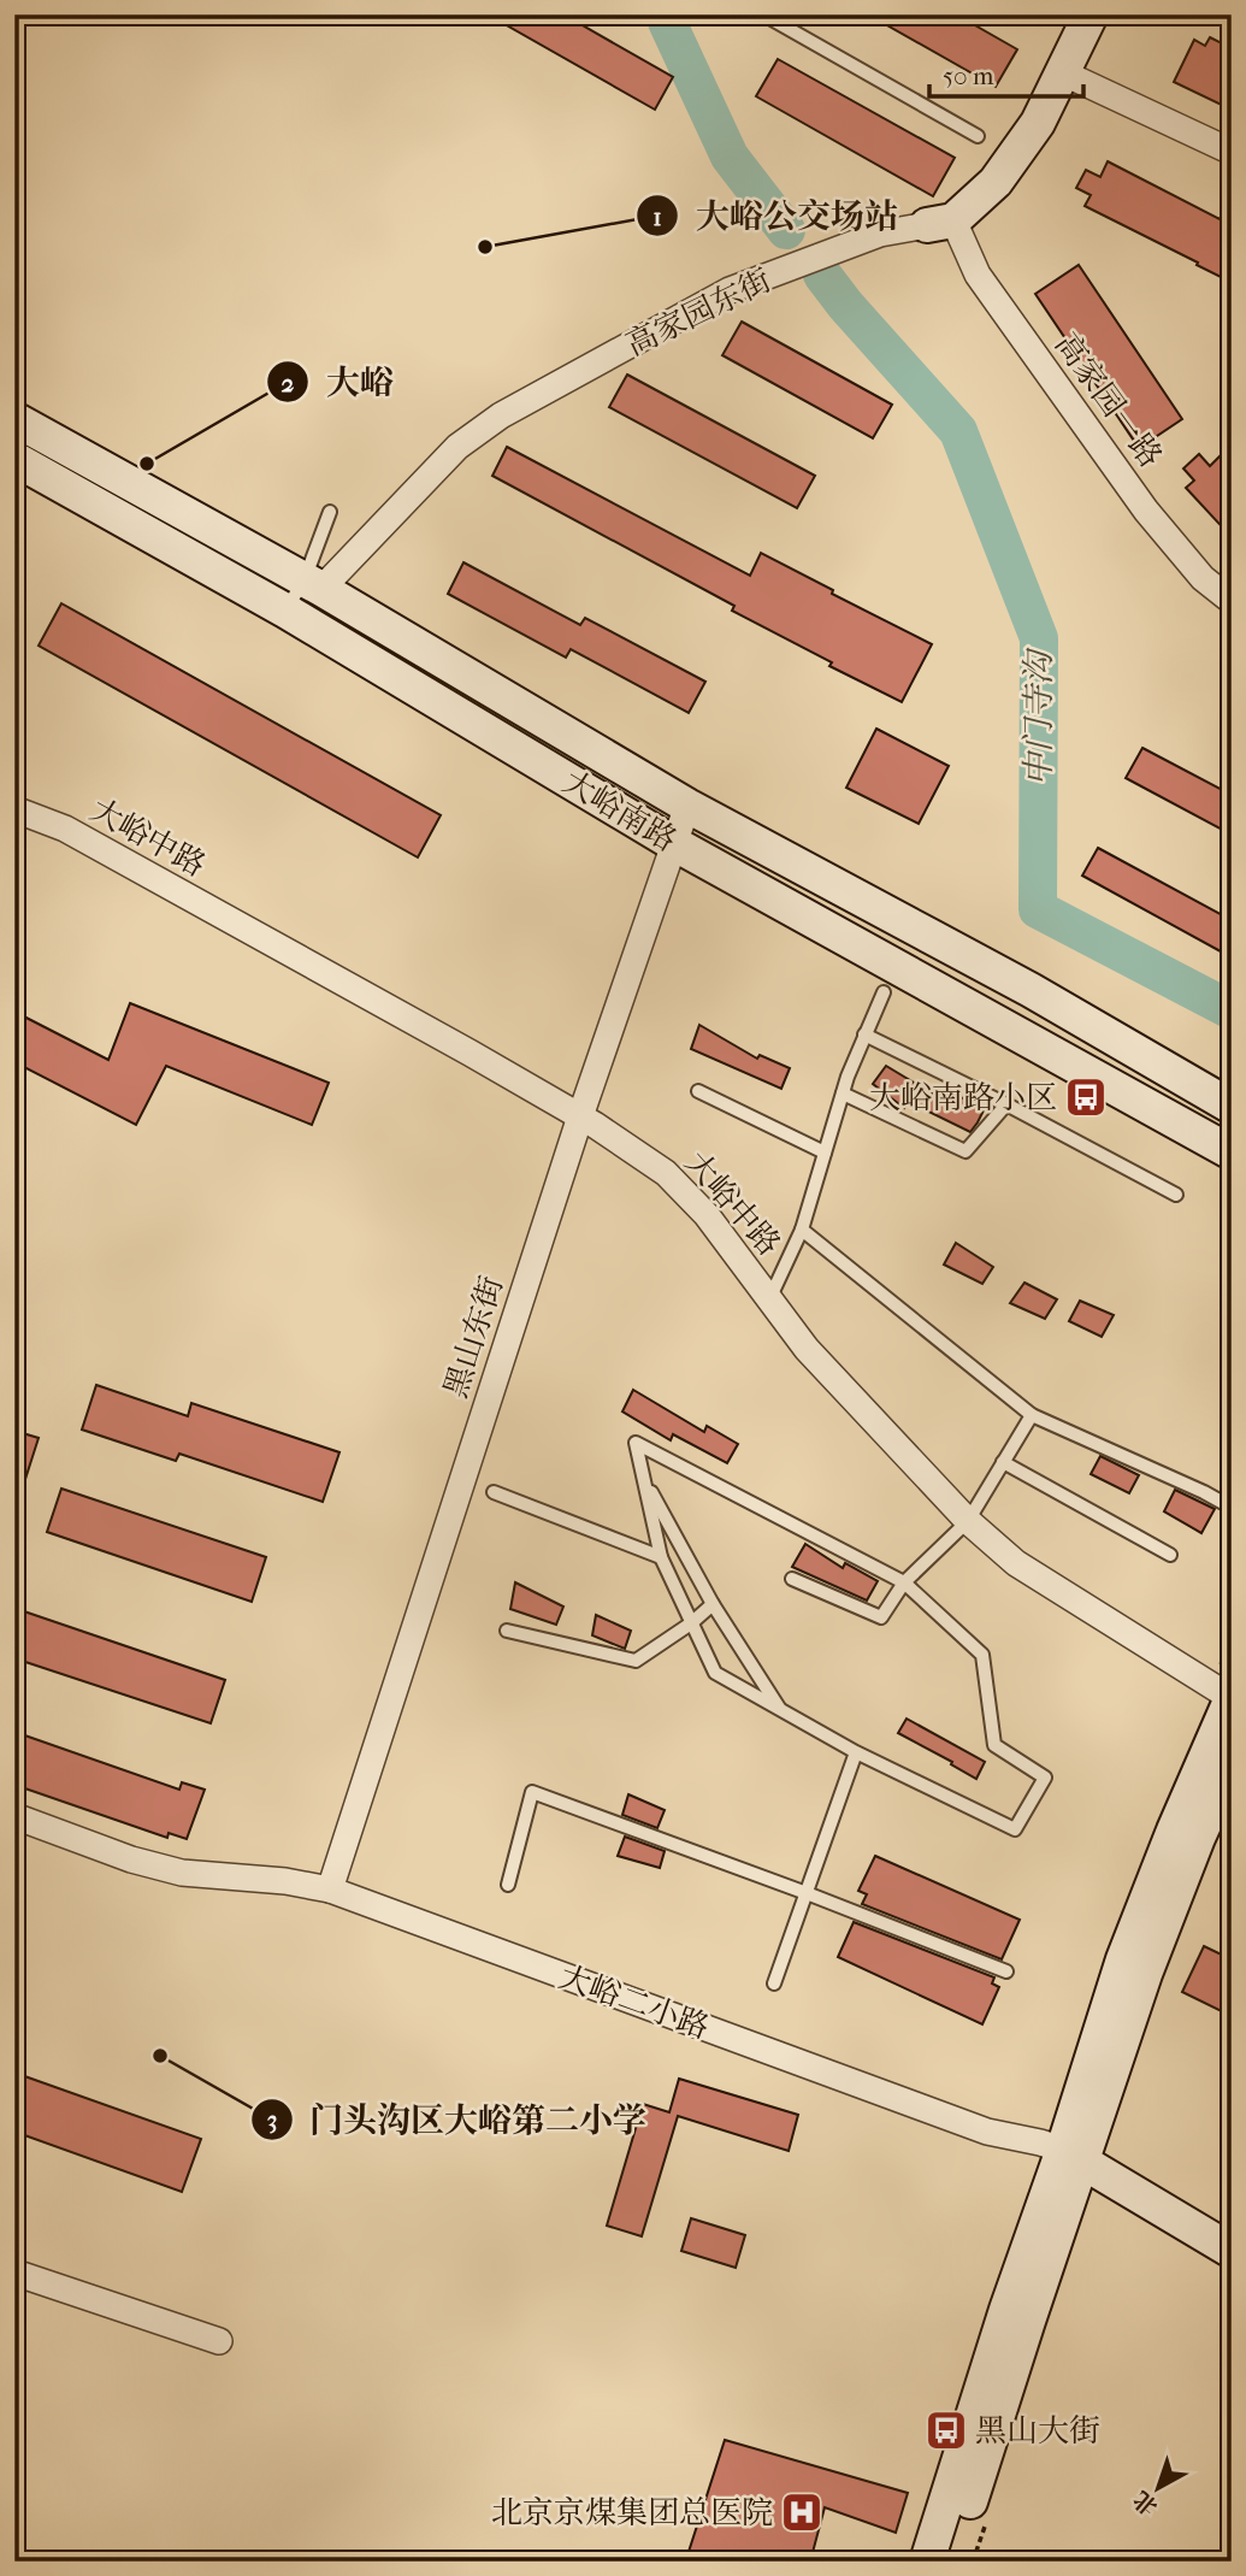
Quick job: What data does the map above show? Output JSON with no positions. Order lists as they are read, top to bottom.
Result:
{
  "streets": {
    "main road": ["大峪南路", "大峪二小路"],
    "street": [
      "高家园东街",
      "高家园一路",
      "大峪中路",
      "黑山东街"
    ]
  },
  "crossings": [
    ["高家园东街", "高家园一路"],
    ["高家园东街", "大峪南路"],
    ["大峪南路", "黑山东街"],
    ["大峪中路", "黑山东街"],
    ["黑山东街", "大峪二小路"]
  ],
  "water": ["中门寺沟"],
  "places": {
    "other": ["大峪公交场站", "大峪", "门头沟区大峪第二小学"],
    "bus stop": ["大峪南路小区", "黑山大街"],
    "hospital": ["北京京煤集团总医院"]
  },
  "scale_bar": "50 m",
  "north": "bottom left"
}
